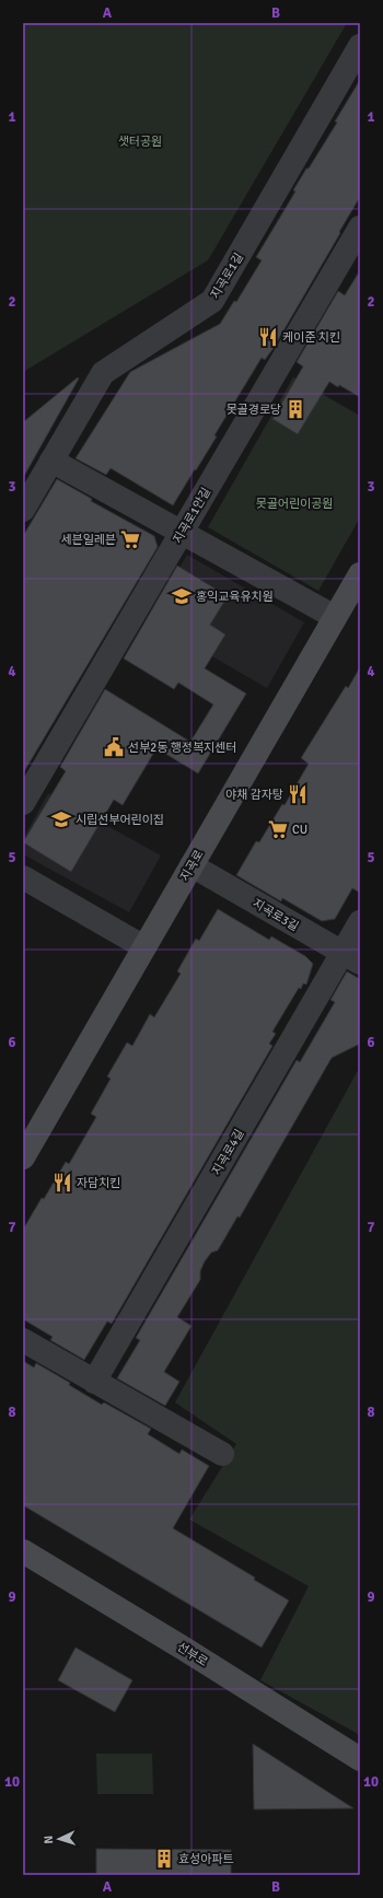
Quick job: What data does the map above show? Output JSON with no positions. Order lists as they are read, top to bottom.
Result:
{
  "streets": {
    "street": [
      "지곡로1길",
      "지곡로1안길",
      "지곡로",
      "지곡로3길",
      "지곡로4길",
      "선부로"
    ]
  },
  "crossings": [
    ["지곡로", "지곡로3길"],
    ["지곡로3길", "지곡로4길"]
  ],
  "parks": ["샛터공원", "못골어린이공원"],
  "places": {
    "restaurant": ["케이준 치킨", "야채 감자탕", "자담치킨"],
    "building": ["못골경로당", "효성아파트"],
    "supermarket": ["세븐일레븐", "CU"],
    "school or university": ["홍익교육유치원", "시립선부어린이집"],
    "public building": ["선부2동 행정복지센터"]
  },
  "north": "left",
  "grid": {
    "columns": ["A", "B"],
    "rows": [
      "1",
      "2",
      "3",
      "4",
      "5",
      "6",
      "7",
      "8",
      "9",
      "10"
    ]
  }
}
